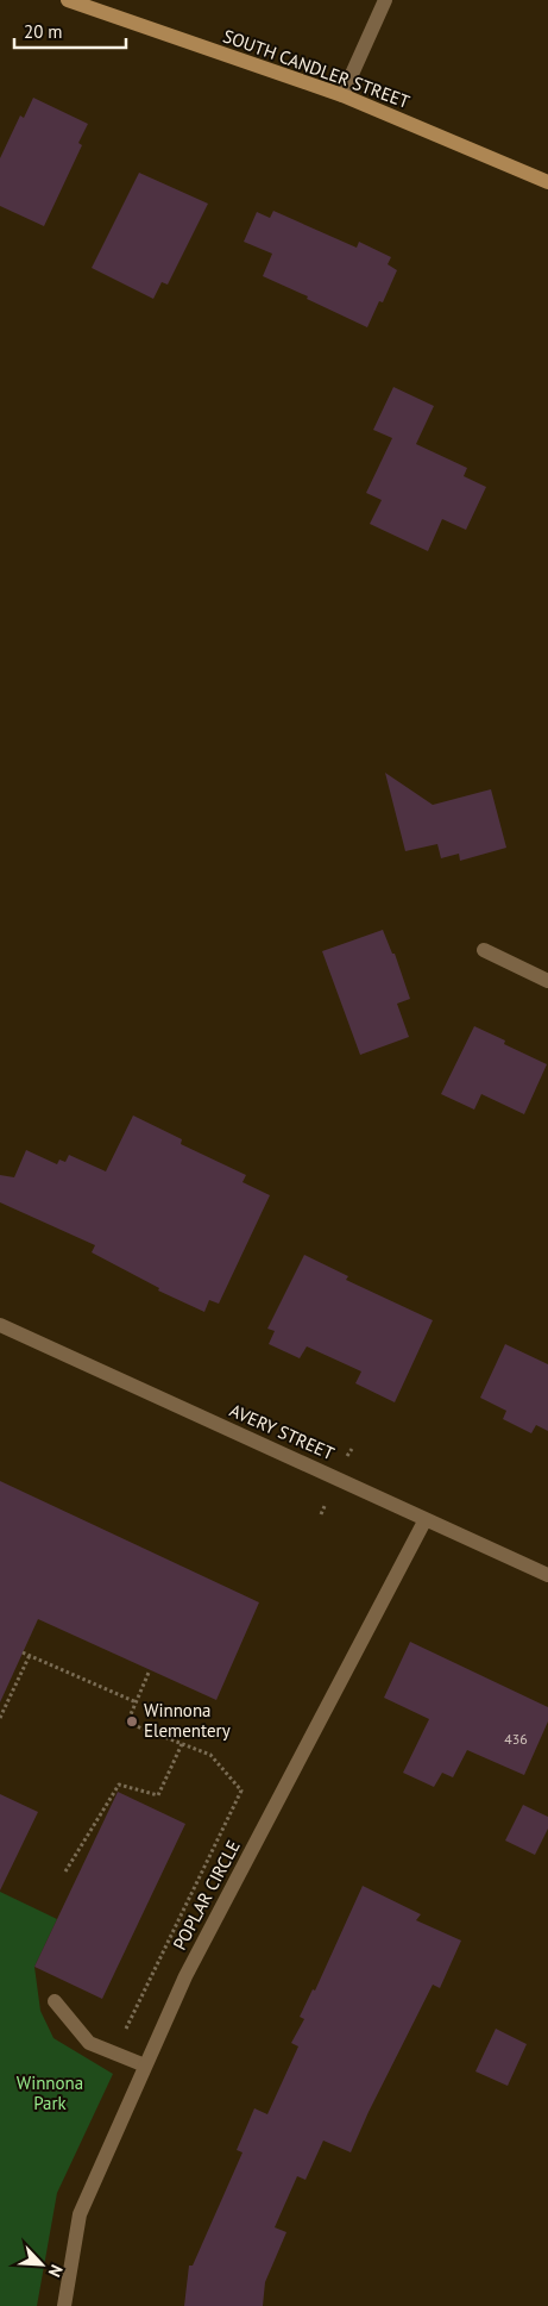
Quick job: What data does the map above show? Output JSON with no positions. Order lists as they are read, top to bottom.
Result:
{
  "streets": {
    "main road": ["SOUTH CANDLER STREET"],
    "street": ["AVERY STREET", "POPLAR CIRCLE"]
  },
  "crossings": [
    ["AVERY STREET", "POPLAR CIRCLE"]
  ],
  "parks": ["Winnona Park"],
  "places": ["Winnona Elementery"],
  "house_numbers": ["436"],
  "scale_bar": "20 m",
  "north": "bottom right"
}
